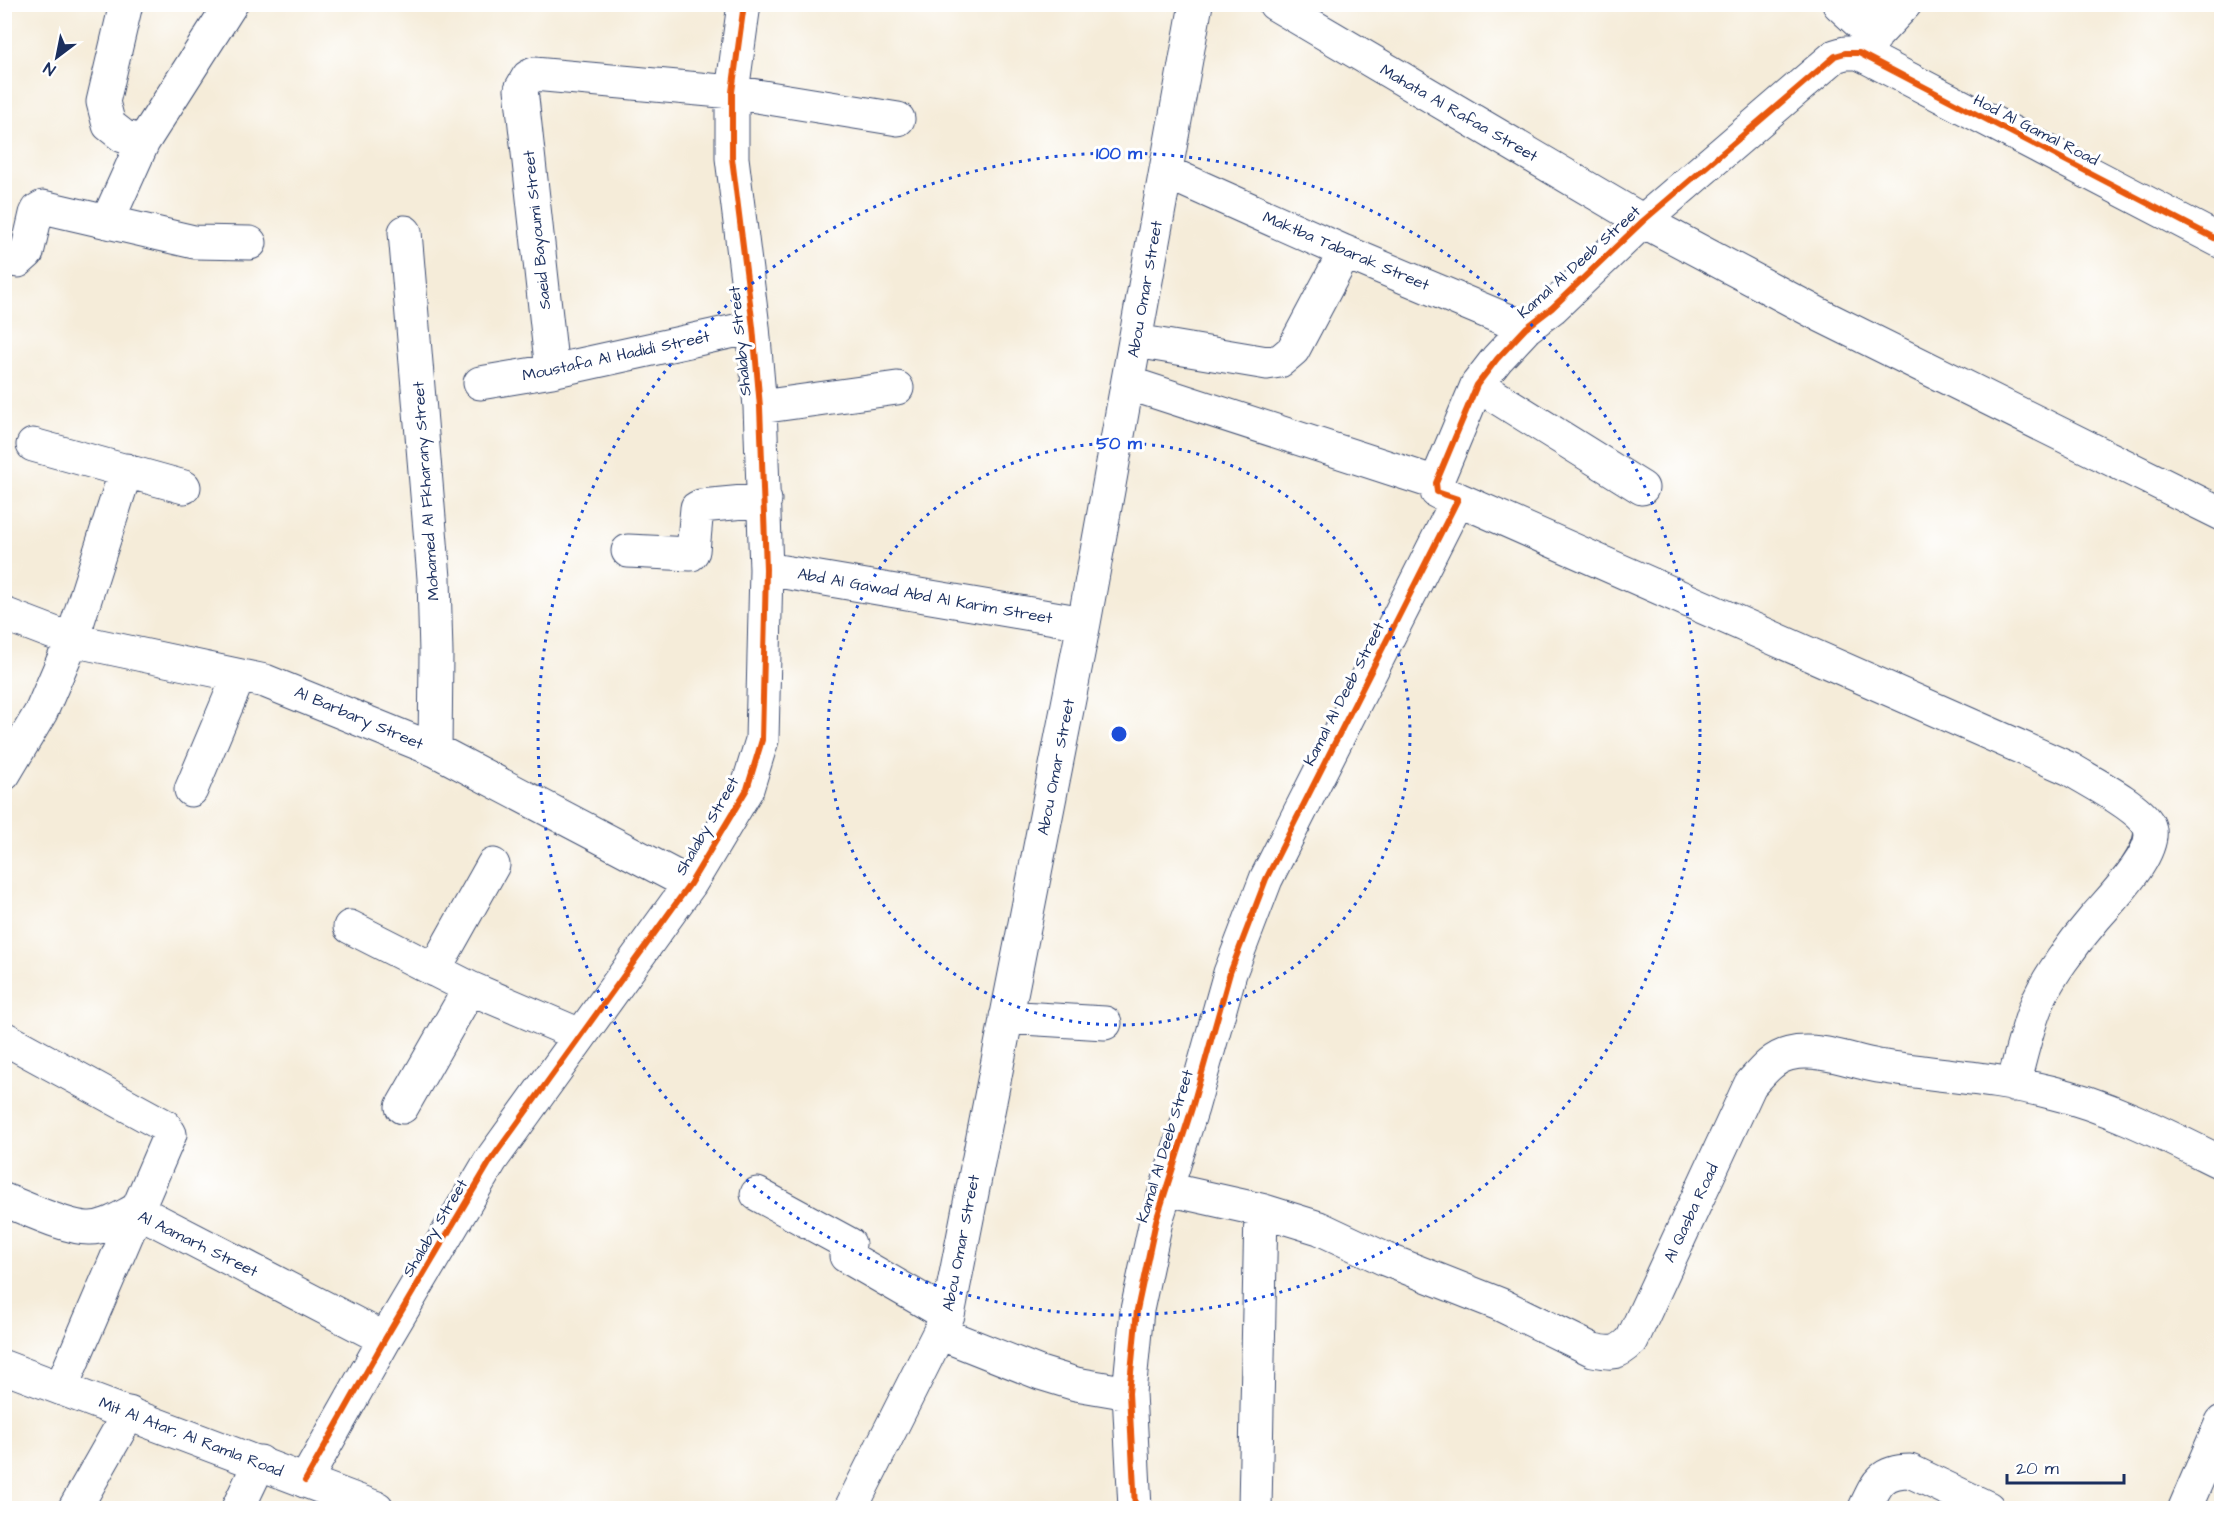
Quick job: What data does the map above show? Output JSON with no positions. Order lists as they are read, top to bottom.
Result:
{
  "streets": {
    "street": [
      "Mahata Al Rafaa Street",
      "Hod Al Gamal Road",
      "Saeid Bayoumi Street",
      "Maktba Tabarak Street",
      "Kamal Al Deeb Street",
      "Abou Omar Street",
      "Shalaby Street",
      "Moustafa Al Hadidi Street",
      "Mohamed Al Fkharany Street",
      "Abd Al Gawad Abd Al Karim Street",
      "Al Barbary Street",
      "Al Qasba Road",
      "Al Aamarh Street",
      "Mit Al Atar, Al Ramla Road"
    ]
  },
  "crossings": [
    ["Mahata Al Rafaa Street", "Kamal Al Deeb Street"],
    ["Hod Al Gamal Road", "Kamal Al Deeb Street"],
    ["Saeid Bayoumi Street", "Shalaby Street"],
    ["Saeid Bayoumi Street", "Moustafa Al Hadidi Street"],
    ["Maktba Tabarak Street", "Kamal Al Deeb Street"],
    ["Maktba Tabarak Street", "Abou Omar Street"],
    ["Kamal Al Deeb Street", "Al Qasba Road"],
    ["Abou Omar Street", "Abd Al Gawad Abd Al Karim Street"],
    ["Shalaby Street", "Moustafa Al Hadidi Street"],
    ["Shalaby Street", "Abd Al Gawad Abd Al Karim Street"],
    ["Shalaby Street", "Al Barbary Street"],
    ["Shalaby Street", "Al Aamarh Street"],
    ["Shalaby Street", "Mit Al Atar, Al Ramla Road"],
    ["Mohamed Al Fkharany Street", "Al Barbary Street"]
  ],
  "scale_bar": "20 m",
  "north": "bottom left",
  "rings": ["100 m", "50 m"]
}
